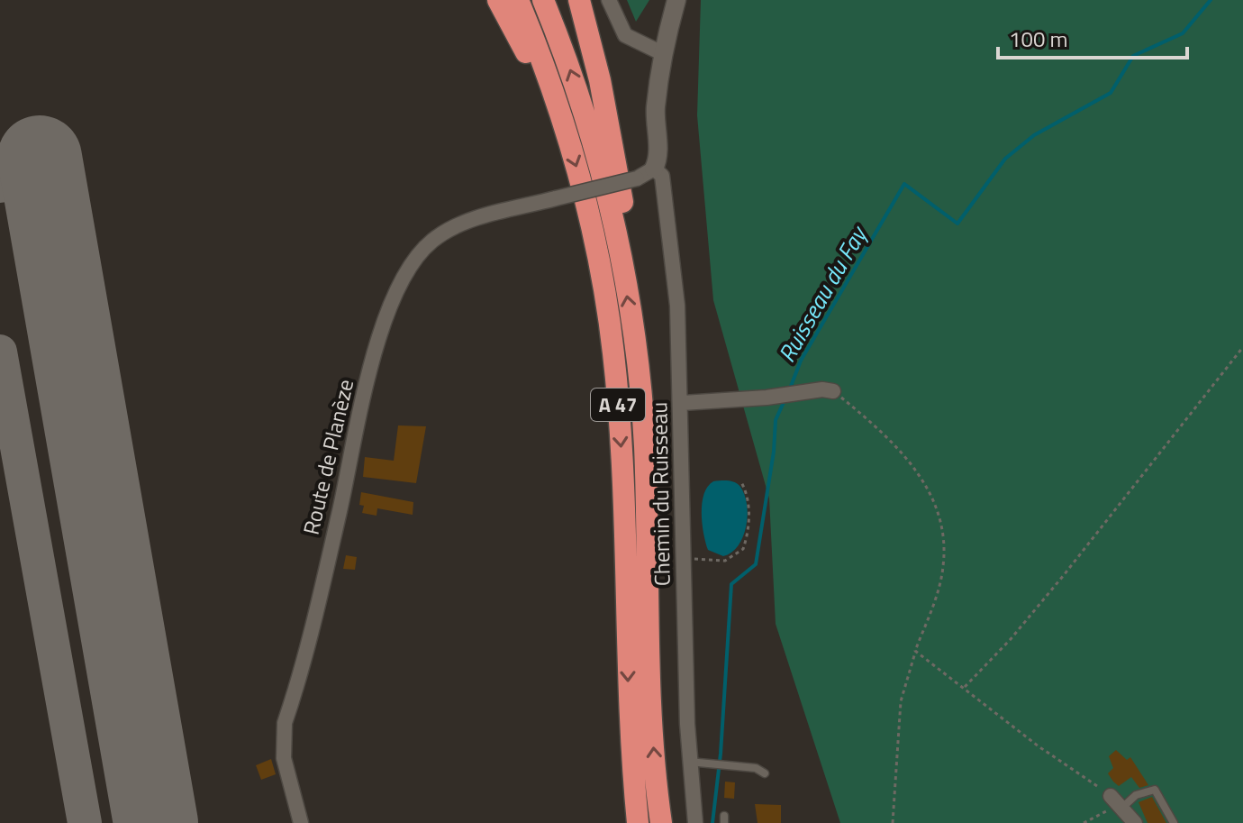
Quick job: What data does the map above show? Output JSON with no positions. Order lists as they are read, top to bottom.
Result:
{
  "streets": {
    "highway": ["A 47"],
    "street": ["Route de Planèze", "Chemin du Ruisseau"]
  },
  "crossings": [
    ["Route de Planèze", "Chemin du Ruisseau"]
  ],
  "water": ["Ruisseau du Fay"],
  "scale_bar": "100 m"
}
